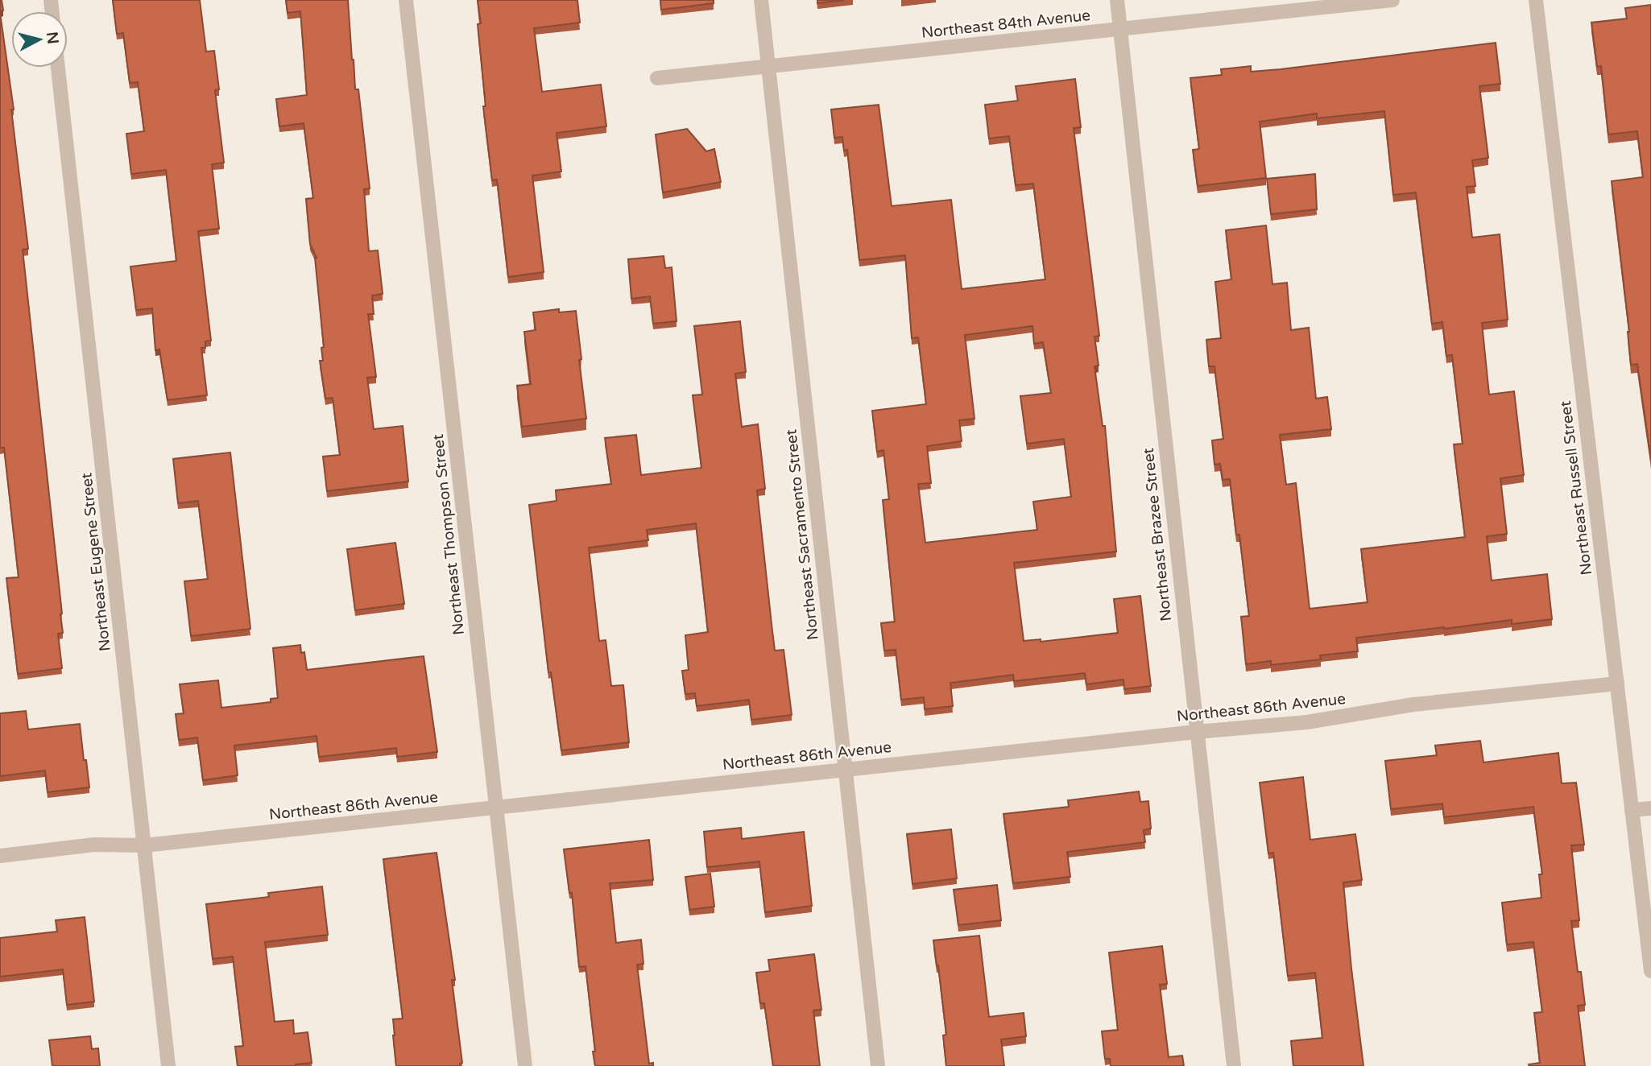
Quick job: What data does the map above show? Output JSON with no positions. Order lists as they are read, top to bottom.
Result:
{
  "streets": {
    "street": [
      "Northeast 84th Avenue",
      "Northeast Russell Street",
      "Northeast Thompson Street",
      "Northeast Sacramento Street",
      "Northeast Brazee Street",
      "Northeast Eugene Street",
      "Northeast 86th Avenue"
    ]
  },
  "crossings": [
    ["Northeast 84th Avenue", "Northeast Sacramento Street"],
    ["Northeast 84th Avenue", "Northeast Brazee Street"],
    ["Northeast Russell Street", "Northeast 86th Avenue"],
    ["Northeast Thompson Street", "Northeast 86th Avenue"],
    ["Northeast Sacramento Street", "Northeast 86th Avenue"],
    ["Northeast Brazee Street", "Northeast 86th Avenue"],
    ["Northeast Eugene Street", "Northeast 86th Avenue"]
  ],
  "north": "right"
}
